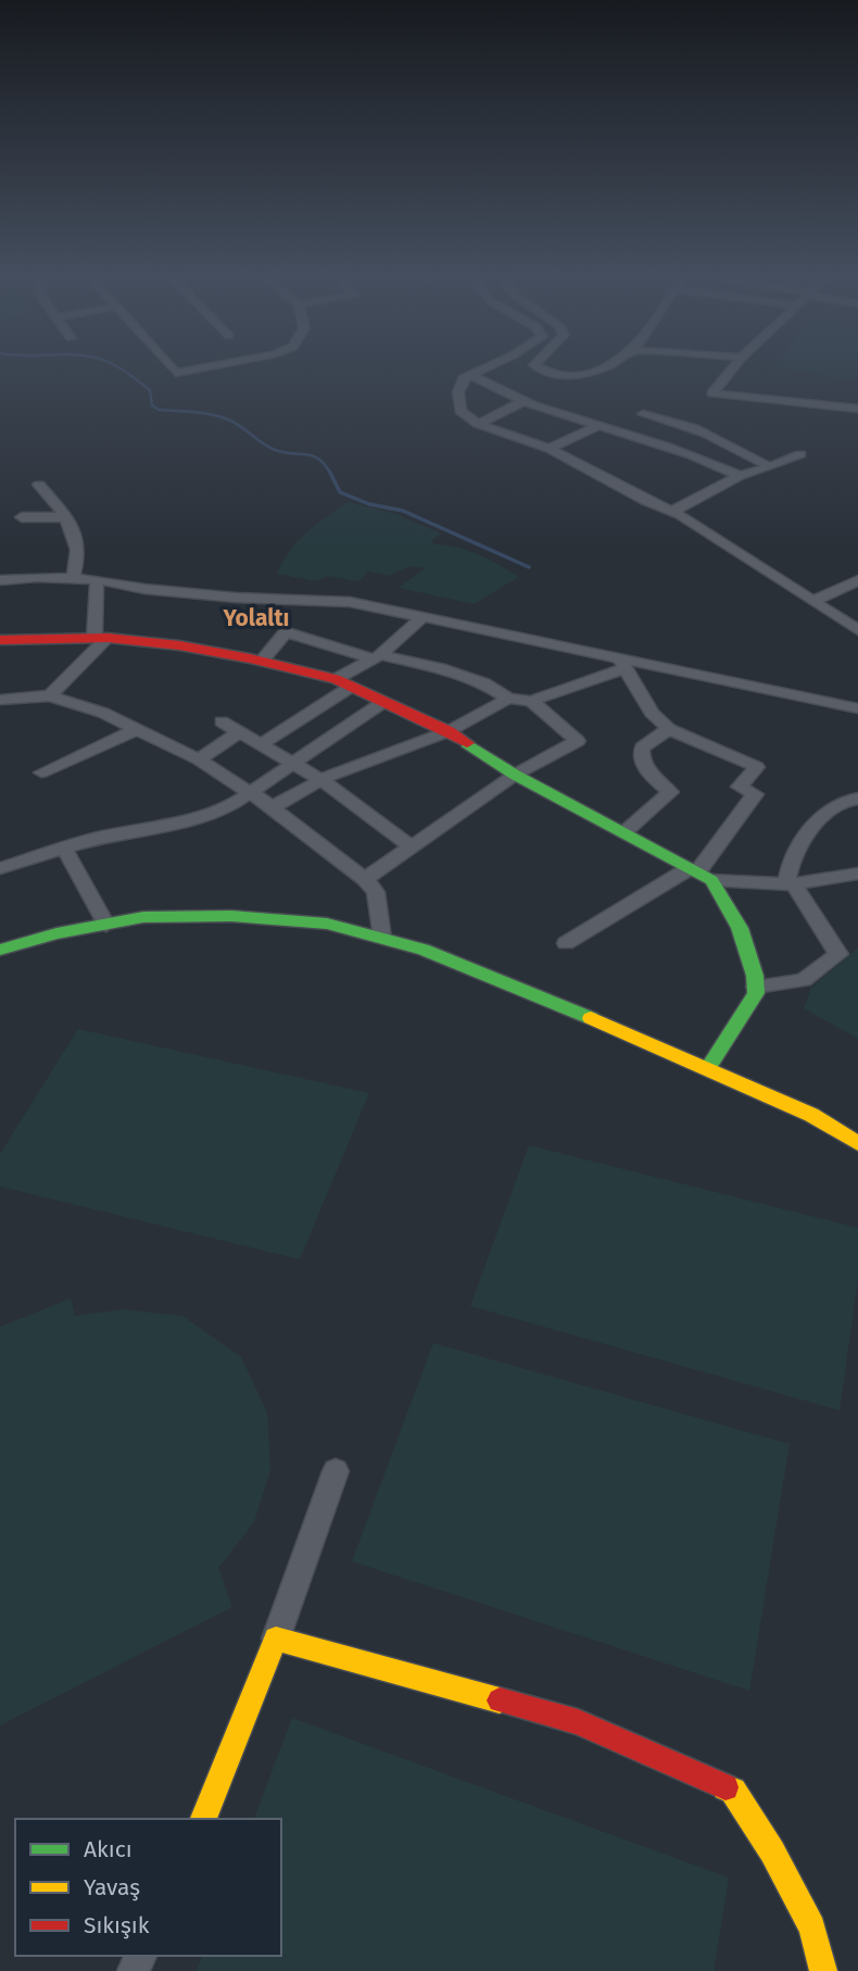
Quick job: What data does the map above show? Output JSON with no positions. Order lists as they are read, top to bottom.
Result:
{
  "districts": ["Yolaltı"],
  "legend": ["Akıcı", "Yavaş", "Sıkışık"]
}
